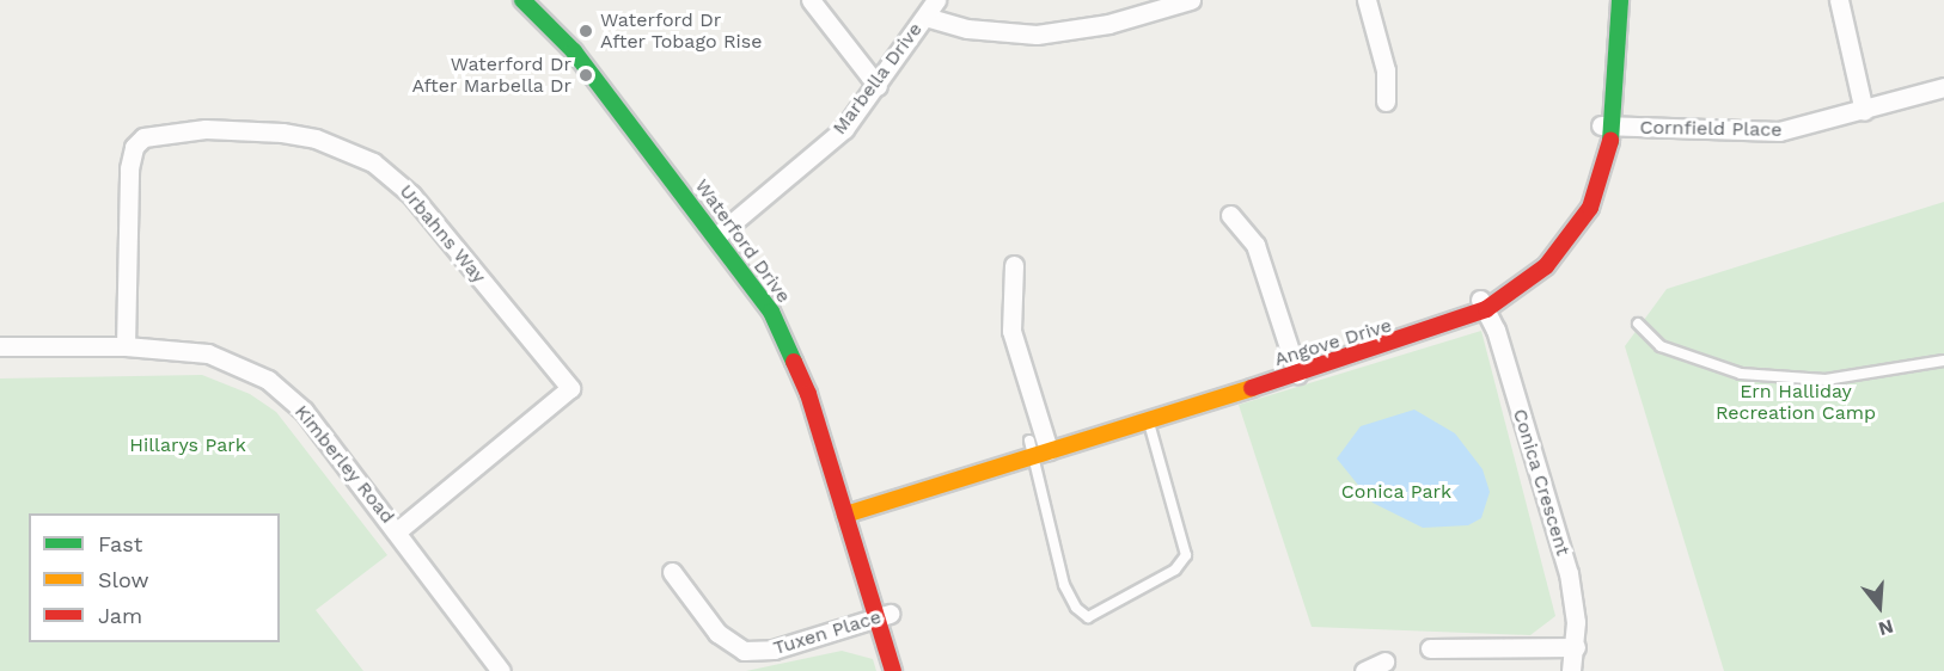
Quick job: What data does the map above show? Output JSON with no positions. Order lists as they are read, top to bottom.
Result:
{
  "streets": {
    "street": [
      "Marbella Drive",
      "Cornfield Place",
      "Urbahns Way",
      "Waterford Drive",
      "Angove Drive",
      "Kimberley Road",
      "Conica Crescent",
      "Tuxen Place"
    ]
  },
  "crossings": [
    ["Marbella Drive", "Waterford Drive"],
    ["Cornfield Place", "Angove Drive"],
    ["Urbahns Way", "Kimberley Road"],
    ["Waterford Drive", "Angove Drive"],
    ["Waterford Drive", "Tuxen Place"],
    ["Angove Drive", "Conica Crescent"]
  ],
  "parks": ["Ern Halliday Recreation Camp", "Hillarys Park", "Conica Park"],
  "places": ["Waterford Dr After Tobago Rise", "Waterford Dr After Marbella Dr"],
  "legend": ["Fast", "Slow", "Jam"],
  "north": "bottom"
}
